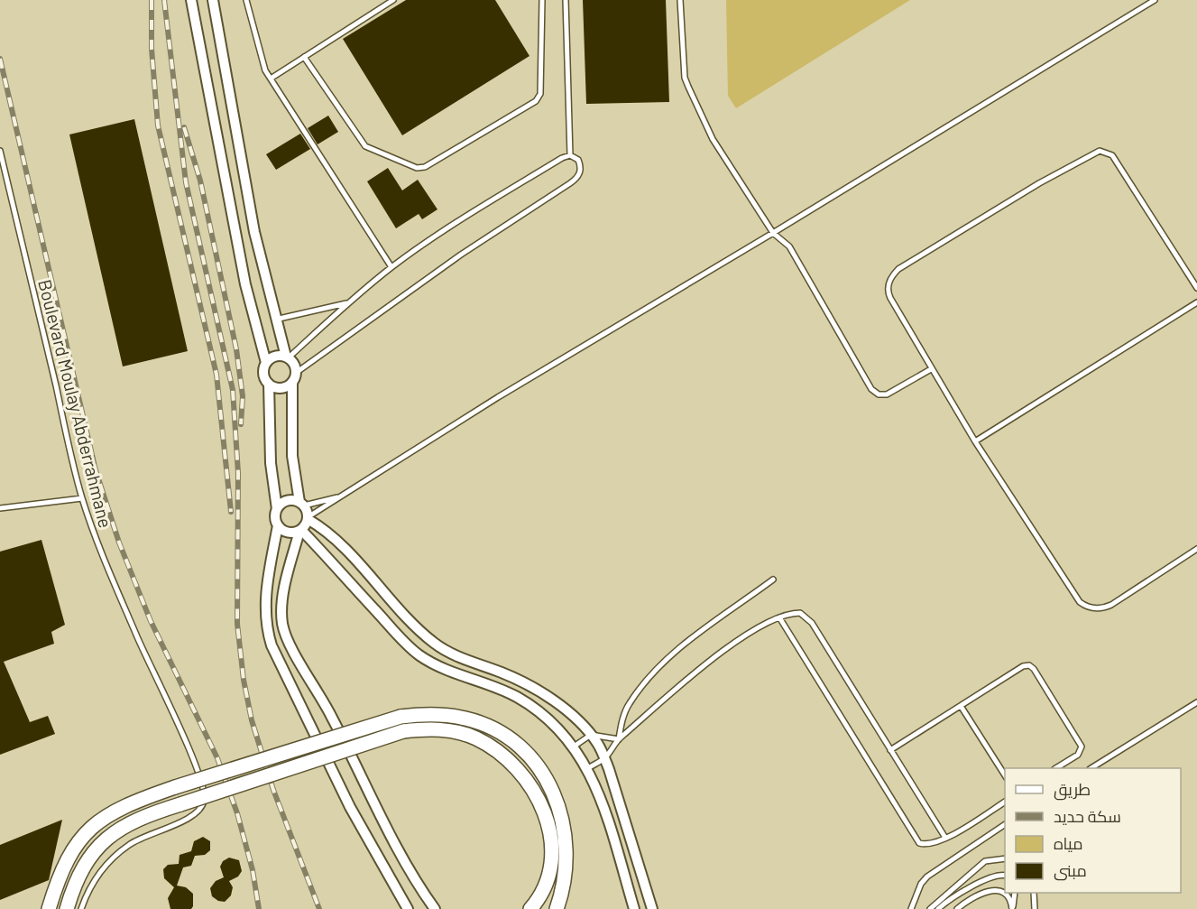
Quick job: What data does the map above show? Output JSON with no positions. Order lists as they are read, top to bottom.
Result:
{
  "streets": {
    "lane": ["Boulevard Moulay Abderrahmane"]
  },
  "legend": [
    "طريق",
    "سكة حديد",
    "مياه",
    "مبنى"
  ]
}
